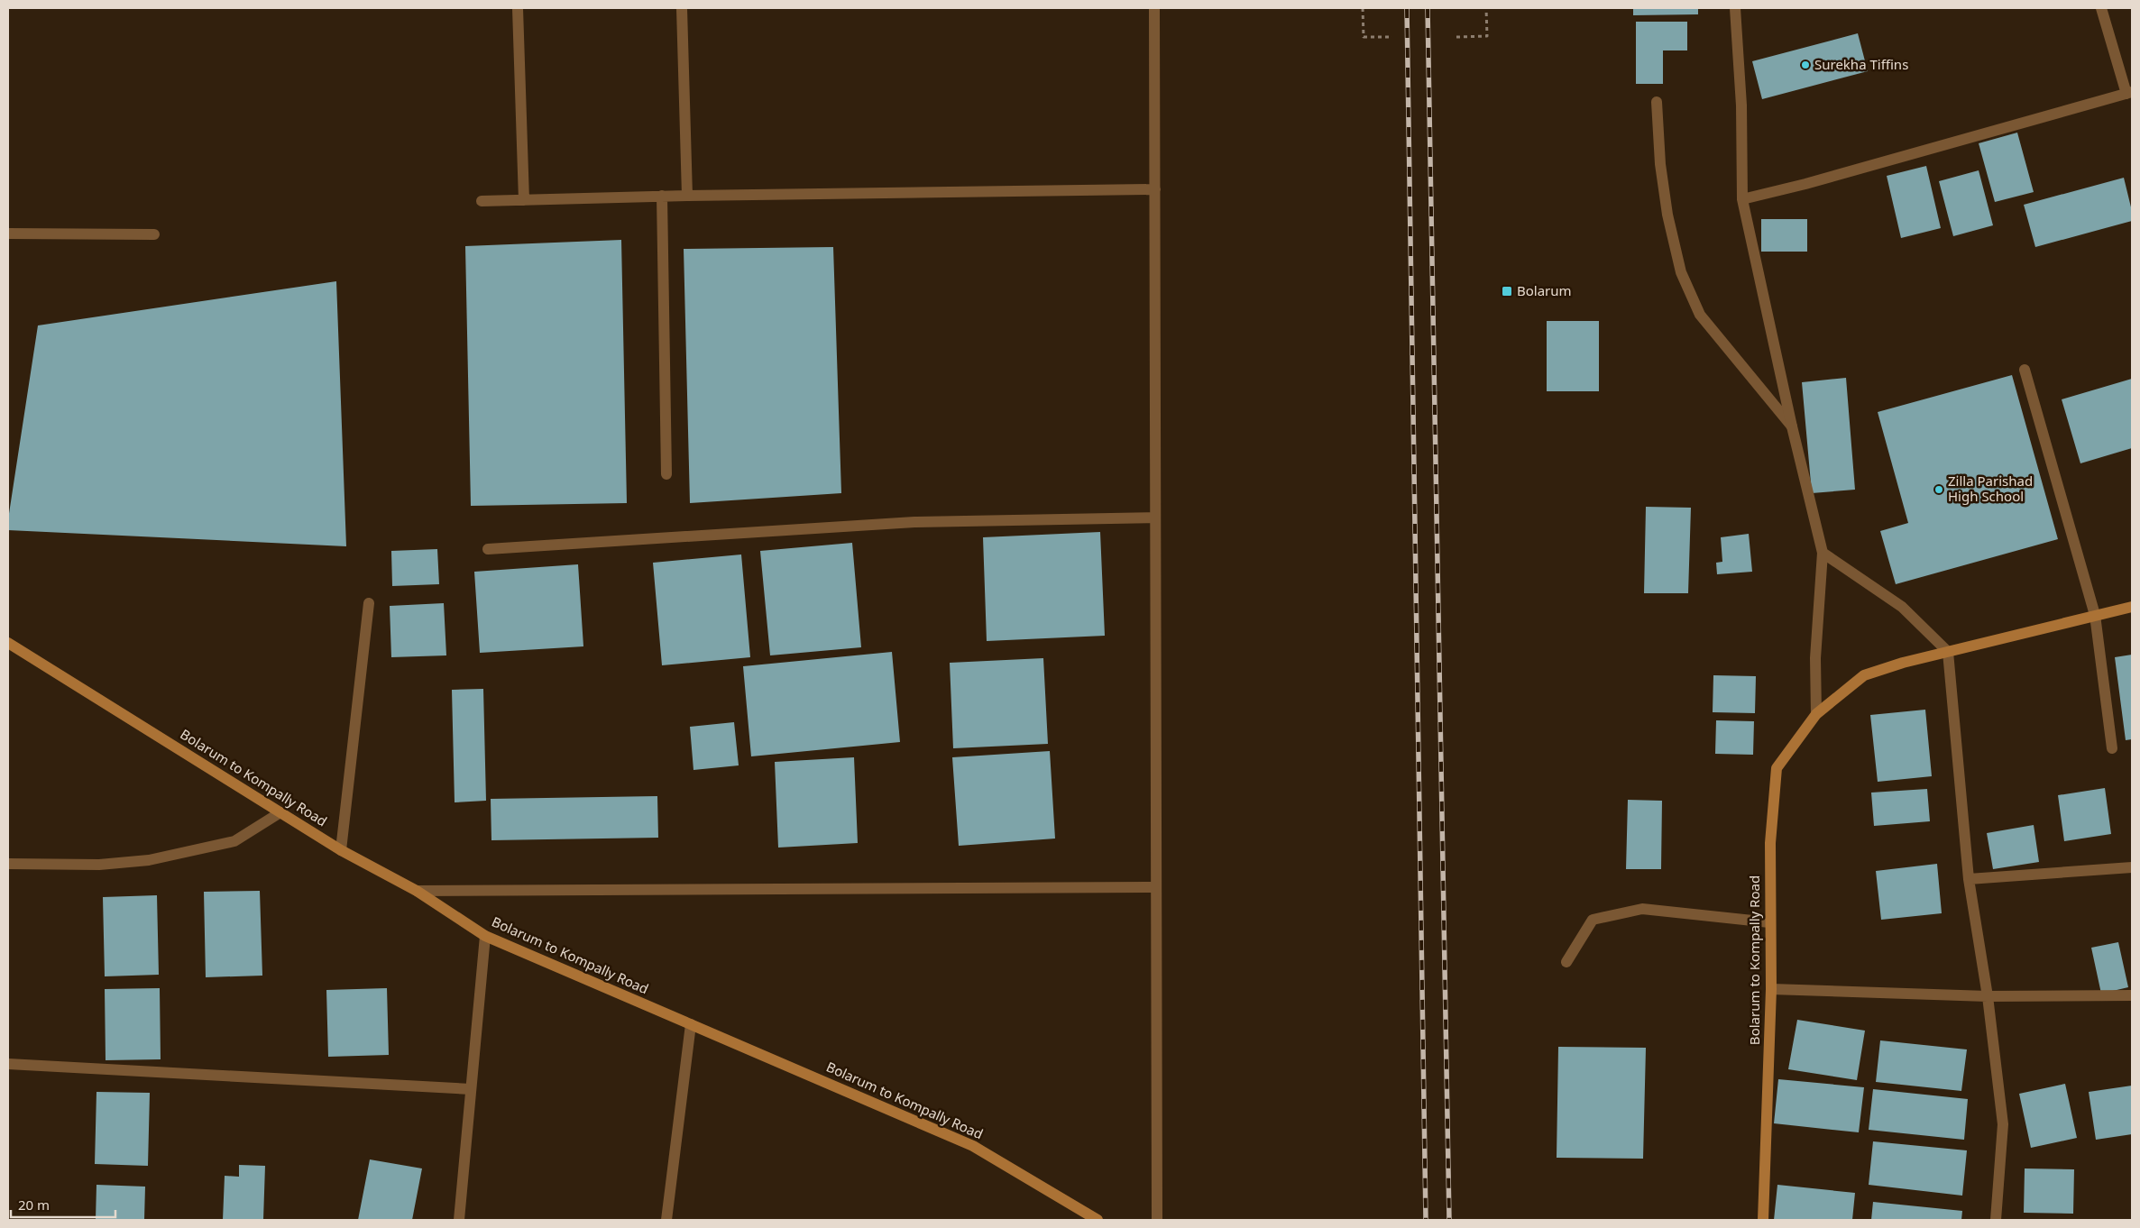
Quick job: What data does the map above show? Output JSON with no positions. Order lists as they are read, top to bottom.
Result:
{
  "streets": {
    "main road": ["Bolarum to Kompally Road"]
  },
  "places": {
    "other": ["Surekha Tiffins", "Zilla Parishad High School"],
    "transit": ["Bolarum"]
  },
  "scale_bar": "20 m"
}
